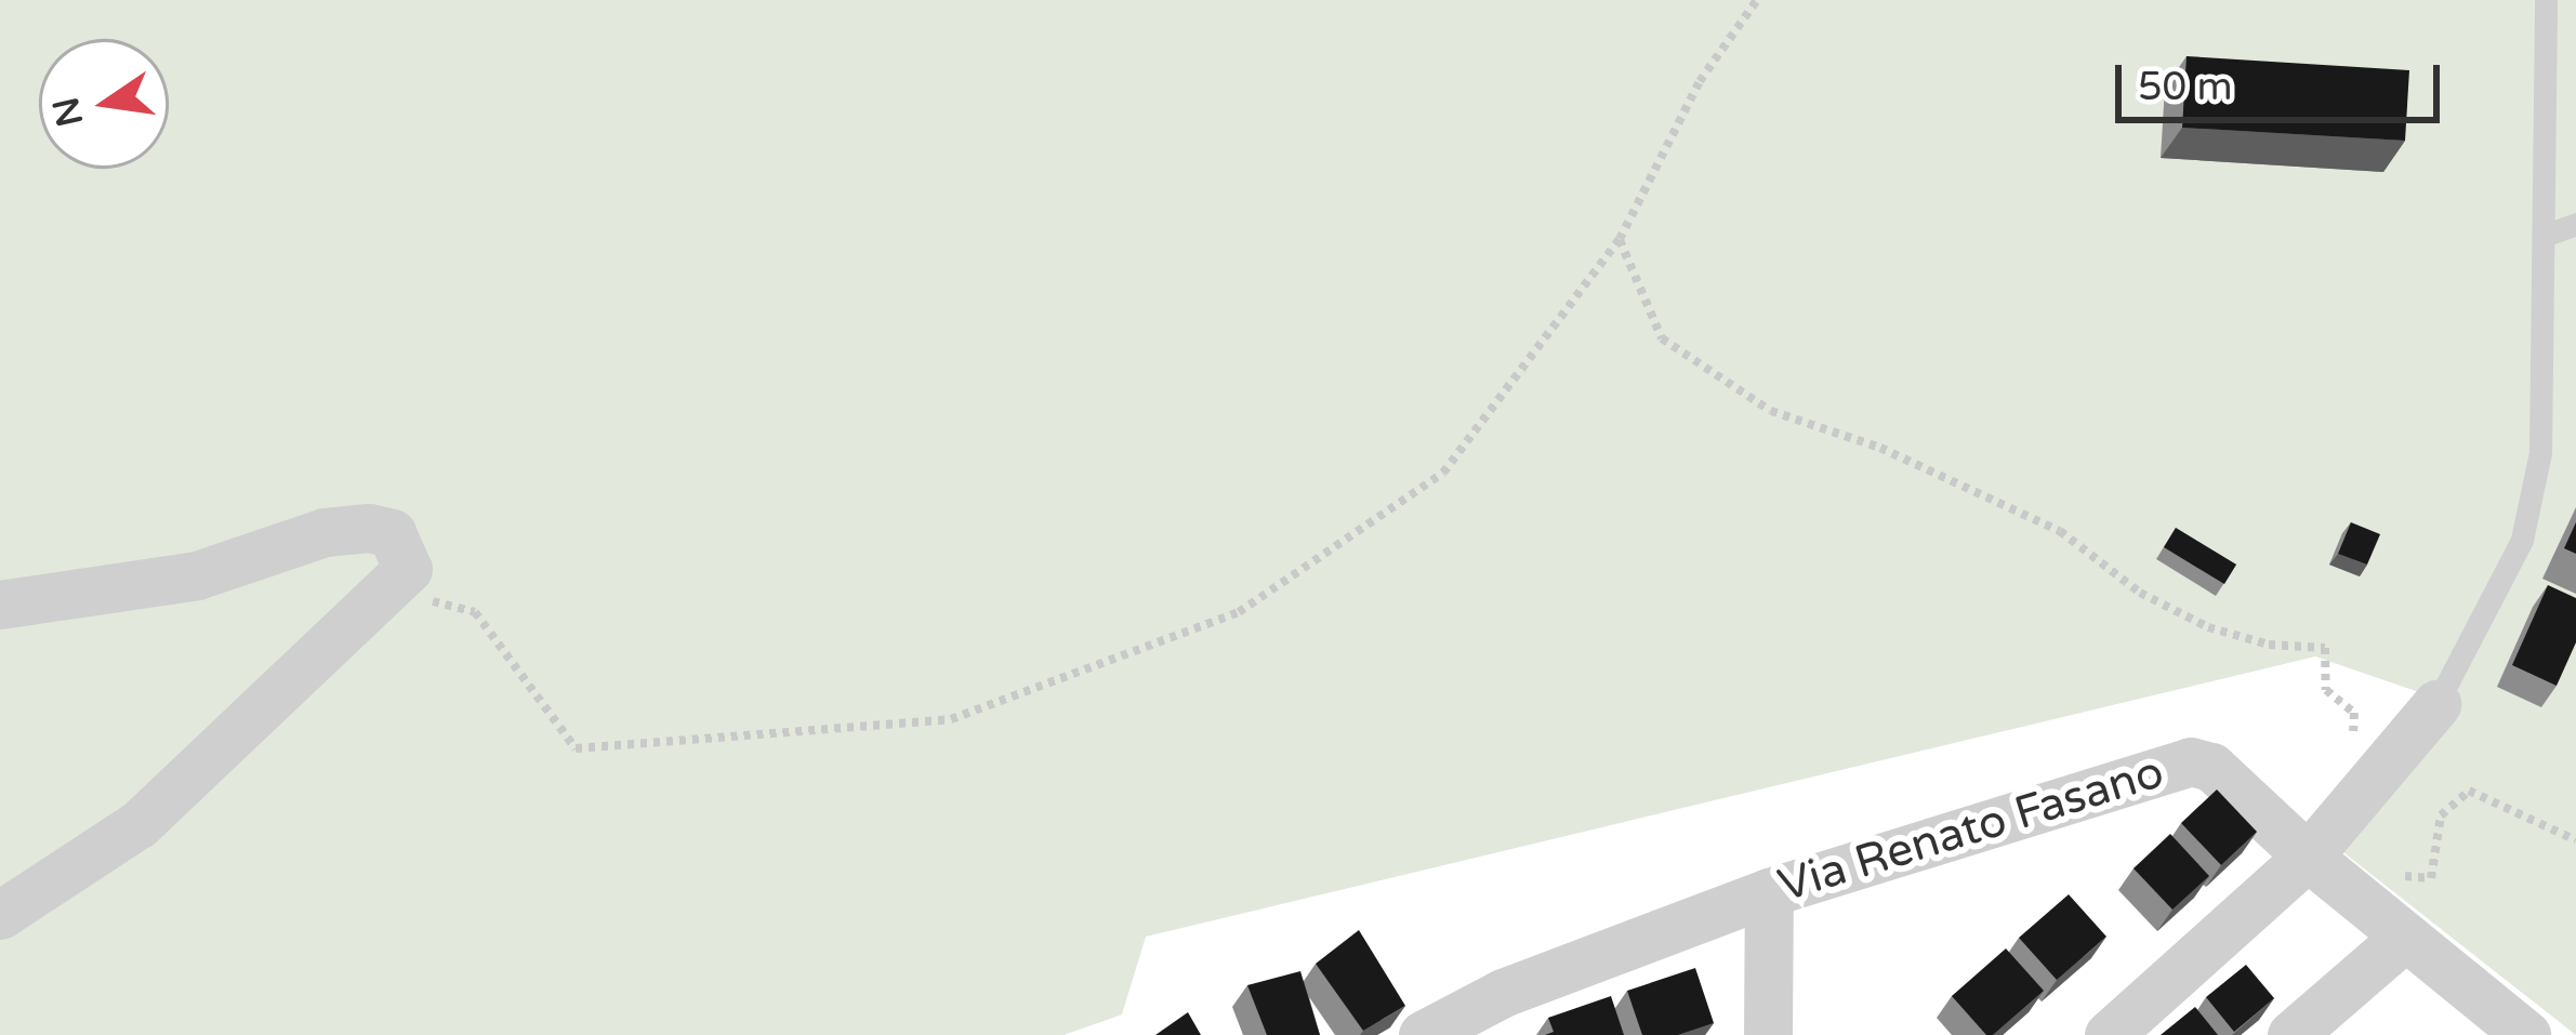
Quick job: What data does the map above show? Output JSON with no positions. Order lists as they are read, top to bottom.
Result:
{
  "streets": {
    "street": ["Via Renato Fasano"]
  },
  "scale_bar": "50 m",
  "north": "left"
}
